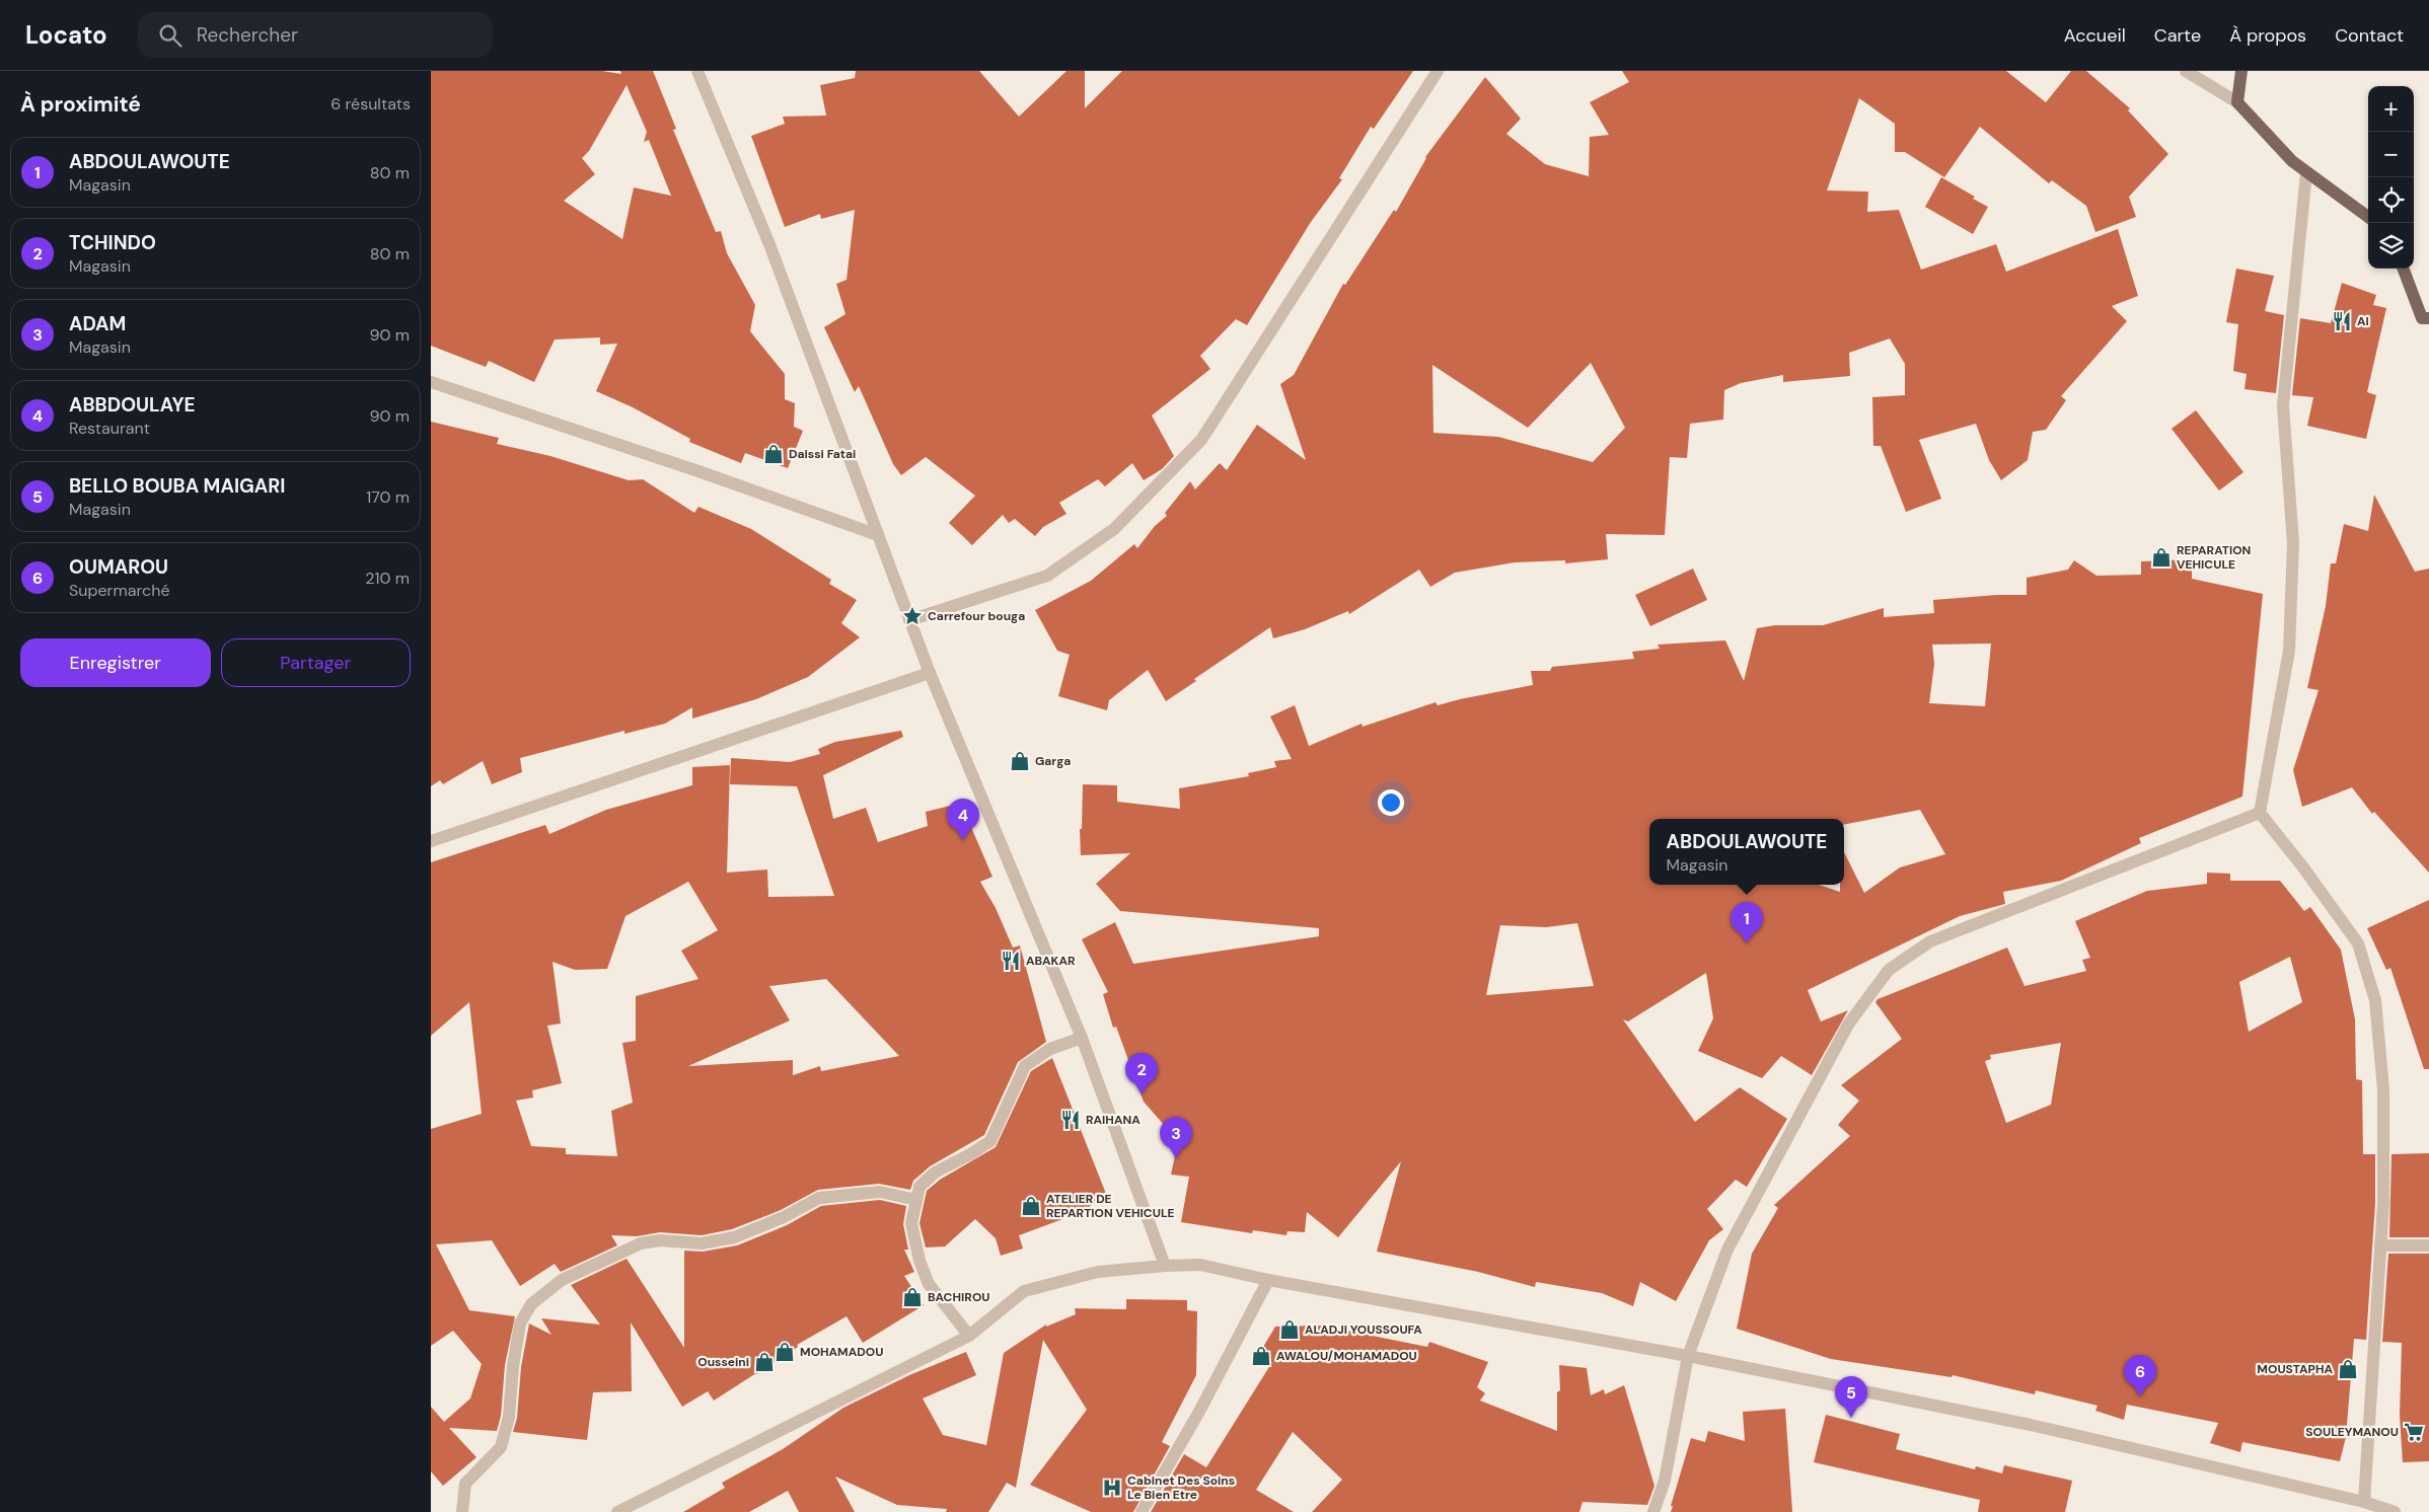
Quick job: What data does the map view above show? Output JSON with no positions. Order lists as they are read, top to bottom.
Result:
{
  "places": {
    "restaurant": ["AI", "ABAKAR", "RAIHANA"],
    "shop": [
      "Daissi Fatai",
      "REPARATION VEHICULE",
      "Garga",
      "ATELIER DE REPARTION VEHICULE",
      "BACHIROU",
      "ALADJI YOUSSOUFA",
      "MOHAMADOU",
      "AWALOU/MOHAMADOU",
      "Ousseini",
      "MOUSTAPHA"
    ],
    "place": ["Carrefour bouga"],
    "supermarket": ["SOULEYMANOU"],
    "hospital": ["Cabinet Des Soins Le Bien Etre"]
  },
  "page": {
    "header": "Locato",
    "search": "Rechercher",
    "nav": [
      "Accueil",
      "Carte",
      "À propos",
      "Contact"
    ],
    "heading": ["À proximité", "6 résultats"],
    "map_buttons": ["+", "−"],
    "list": [
      {
        "mark": "1",
        "name": "ABDOULAWOUTE",
        "note": "Magasin",
        "value": "80 m"
      },
      {
        "mark": "2",
        "name": "TCHINDO",
        "note": "Magasin",
        "value": "80 m"
      },
      {
        "mark": "3",
        "name": "ADAM",
        "note": "Magasin",
        "value": "90 m"
      },
      {
        "mark": "4",
        "name": "ABBDOULAYE",
        "note": "Restaurant",
        "value": "90 m"
      },
      {
        "mark": "5",
        "name": "BELLO BOUBA MAIGARI",
        "note": "Magasin",
        "value": "170 m"
      },
      {
        "mark": "6",
        "name": "OUMAROU",
        "note": "Supermarché",
        "value": "210 m"
      }
    ],
    "buttons": ["Enregistrer", "Partager"],
    "pins": [
      "4",
      "1",
      "2",
      "3",
      "6",
      "5"
    ],
    "popup": ["ABDOULAWOUTE", "Magasin"]
  }
}
